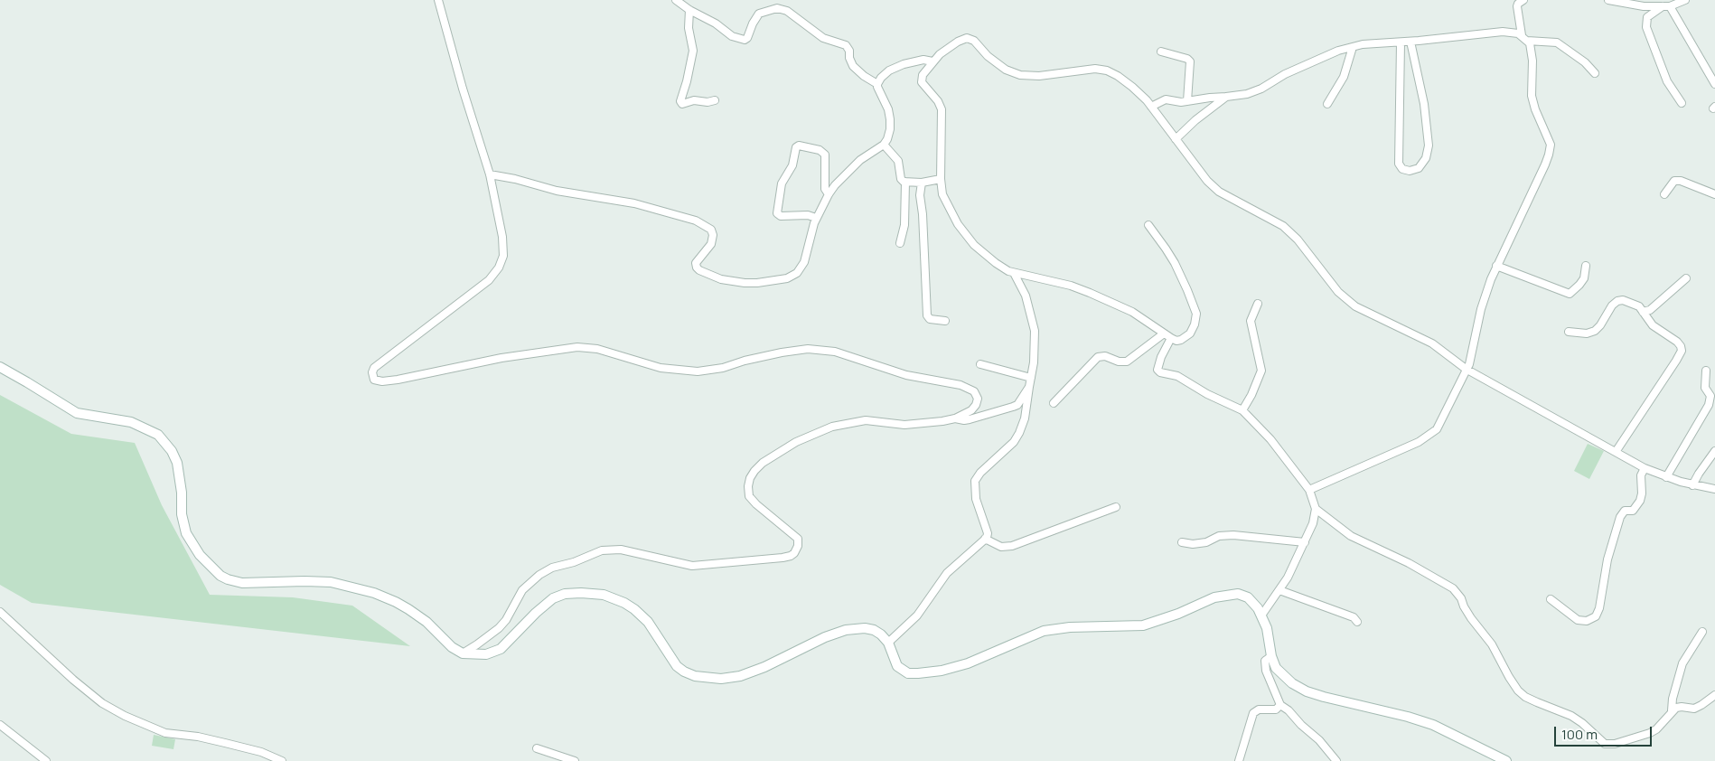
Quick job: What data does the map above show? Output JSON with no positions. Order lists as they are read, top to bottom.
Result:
{
  "scale_bar": "100 m"
}
